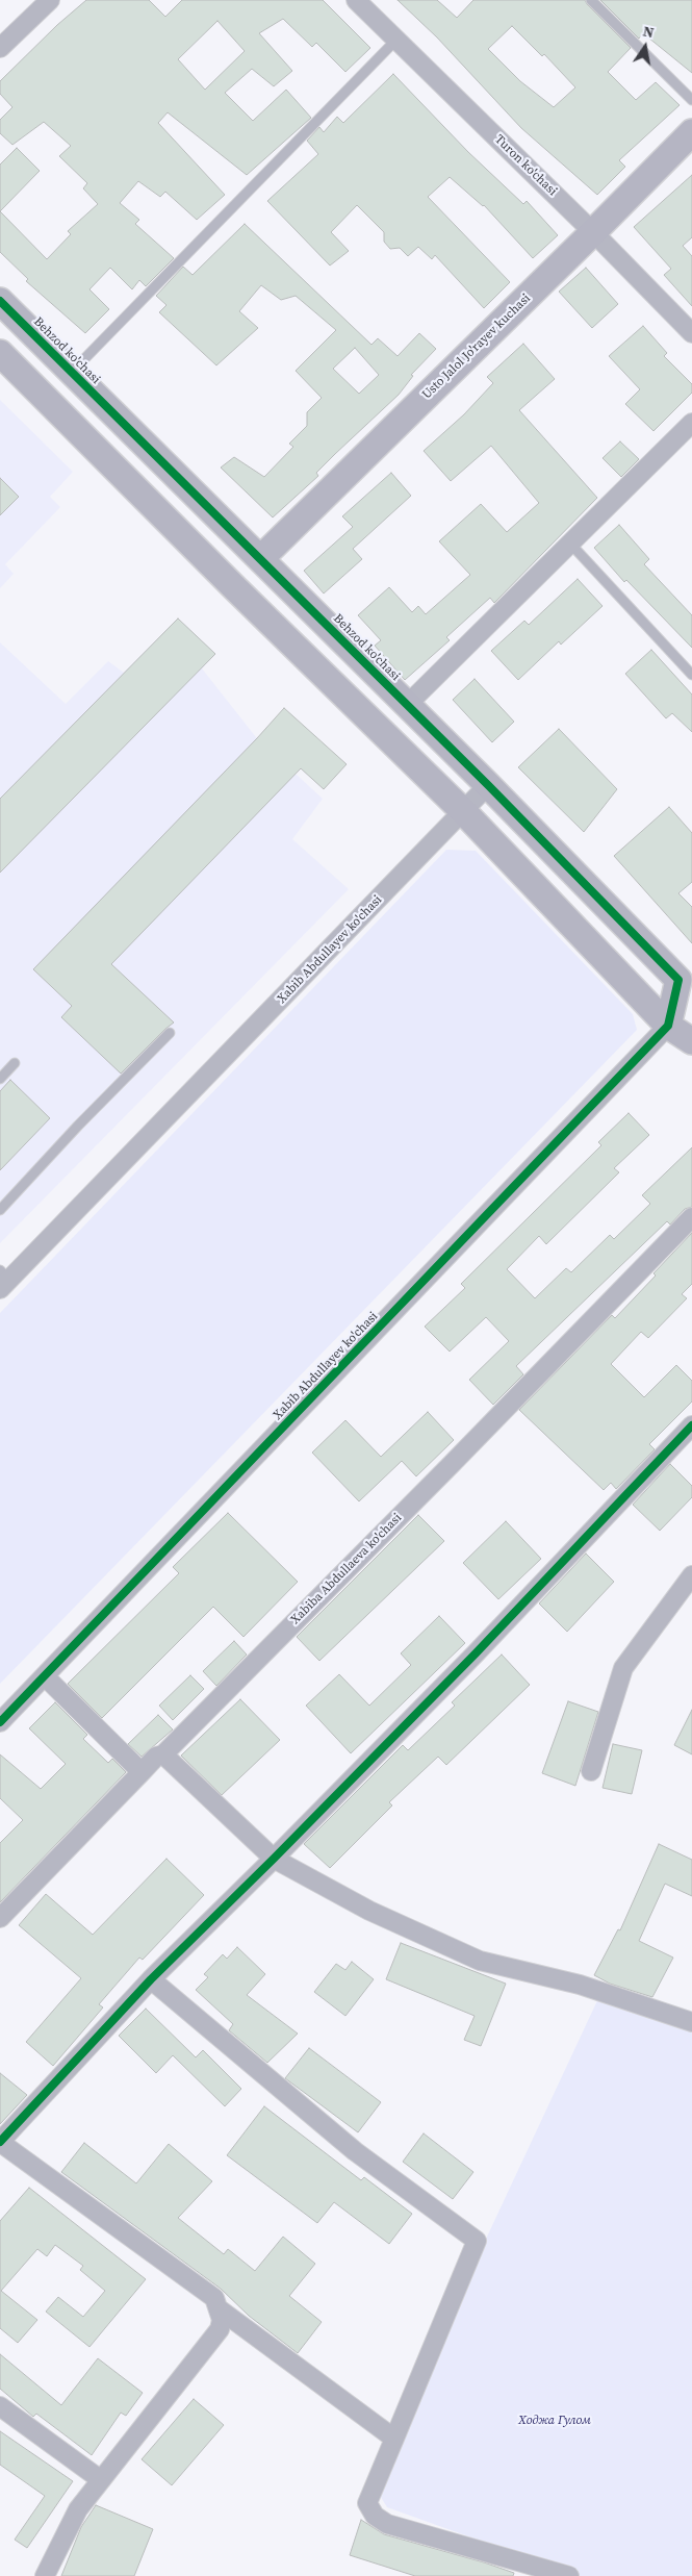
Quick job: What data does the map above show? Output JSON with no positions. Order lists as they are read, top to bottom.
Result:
{
  "streets": {
    "street": [
      "Turon ko'chasi",
      "Usto Jalol Jo'rayev kuchasi",
      "Behzod ko'chasi",
      "Xabib Abdullayev ko'chasi",
      "Xabiba Abdullaeva ko'chasi"
    ]
  },
  "crossings": [
    ["Turon ko'chasi", "Usto Jalol Jo'rayev kuchasi"],
    ["Usto Jalol Jo'rayev kuchasi", "Behzod ko'chasi"],
    ["Behzod ko'chasi", "Xabib Abdullayev ko'chasi"]
  ],
  "parks": ["Ходжа Гулом"],
  "north": "top"
}
